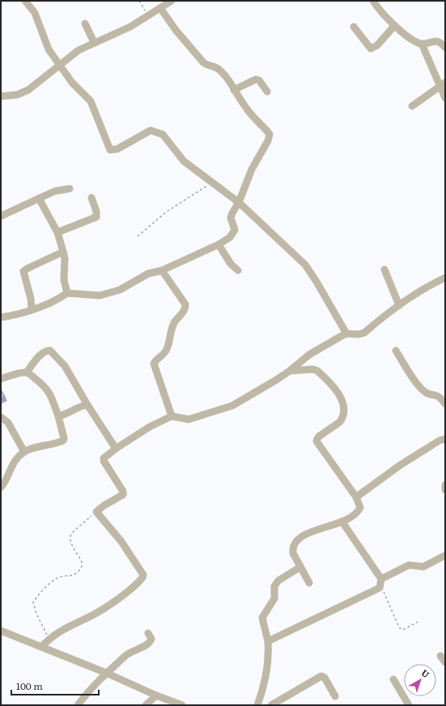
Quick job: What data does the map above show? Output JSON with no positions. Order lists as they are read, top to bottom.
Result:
{
  "scale_bar": "100 m",
  "north": "top right"
}
